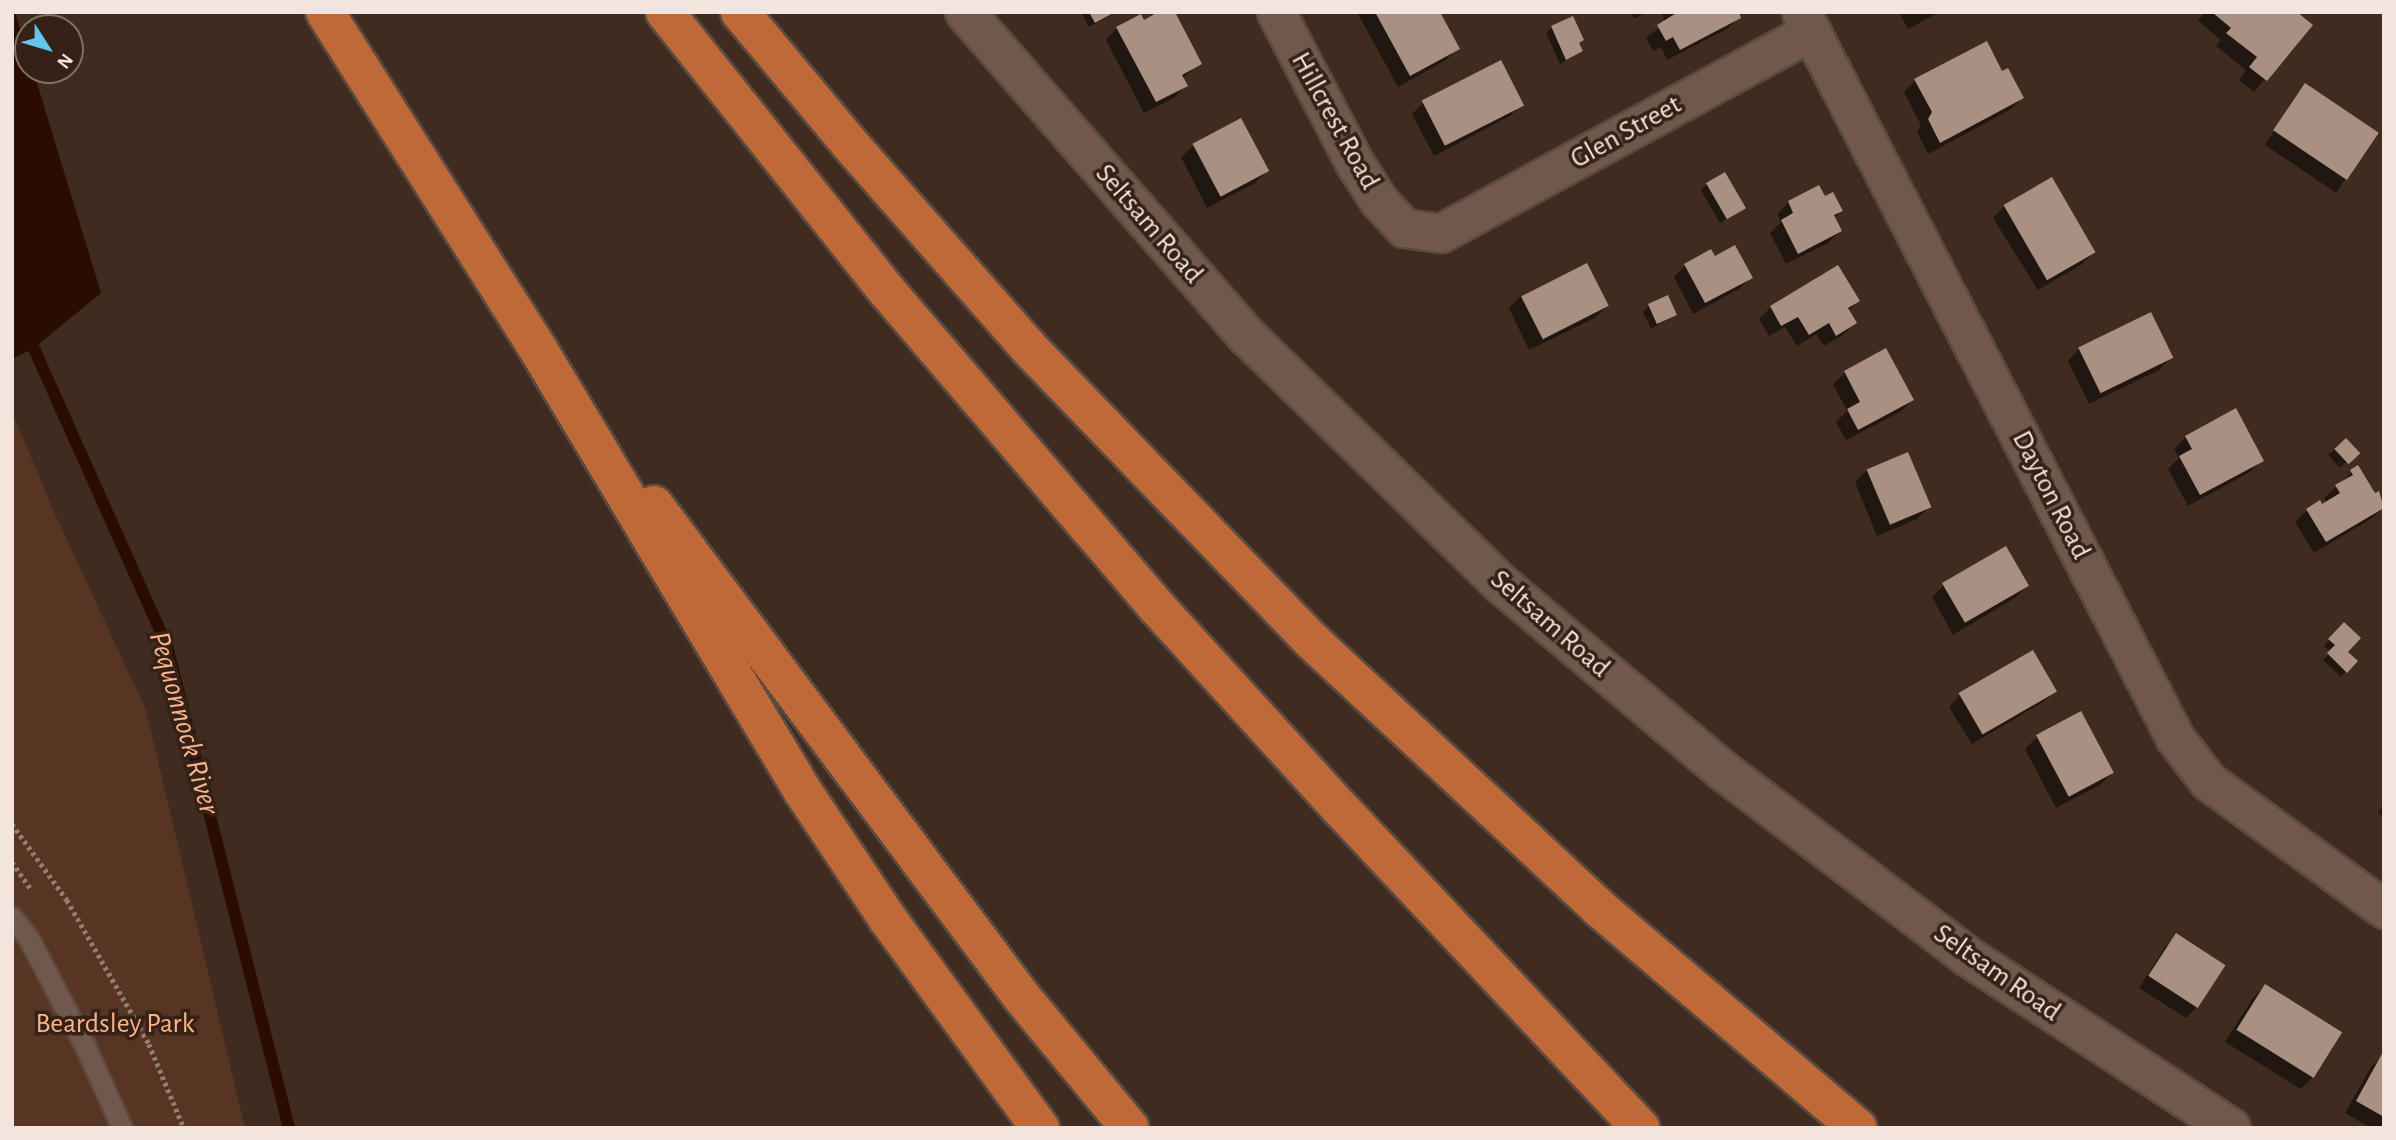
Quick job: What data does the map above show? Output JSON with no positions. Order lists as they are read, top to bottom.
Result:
{
  "streets": {
    "main road": ["Seltsam Road"],
    "street": ["Hillcrest Road", "Glen Street", "Dayton Road"]
  },
  "crossings": [
    ["Hillcrest Road", "Glen Street"],
    ["Glen Street", "Dayton Road"]
  ],
  "water": ["Pequonnock River"],
  "parks": ["Beardsley Park"],
  "north": "bottom right"
}
